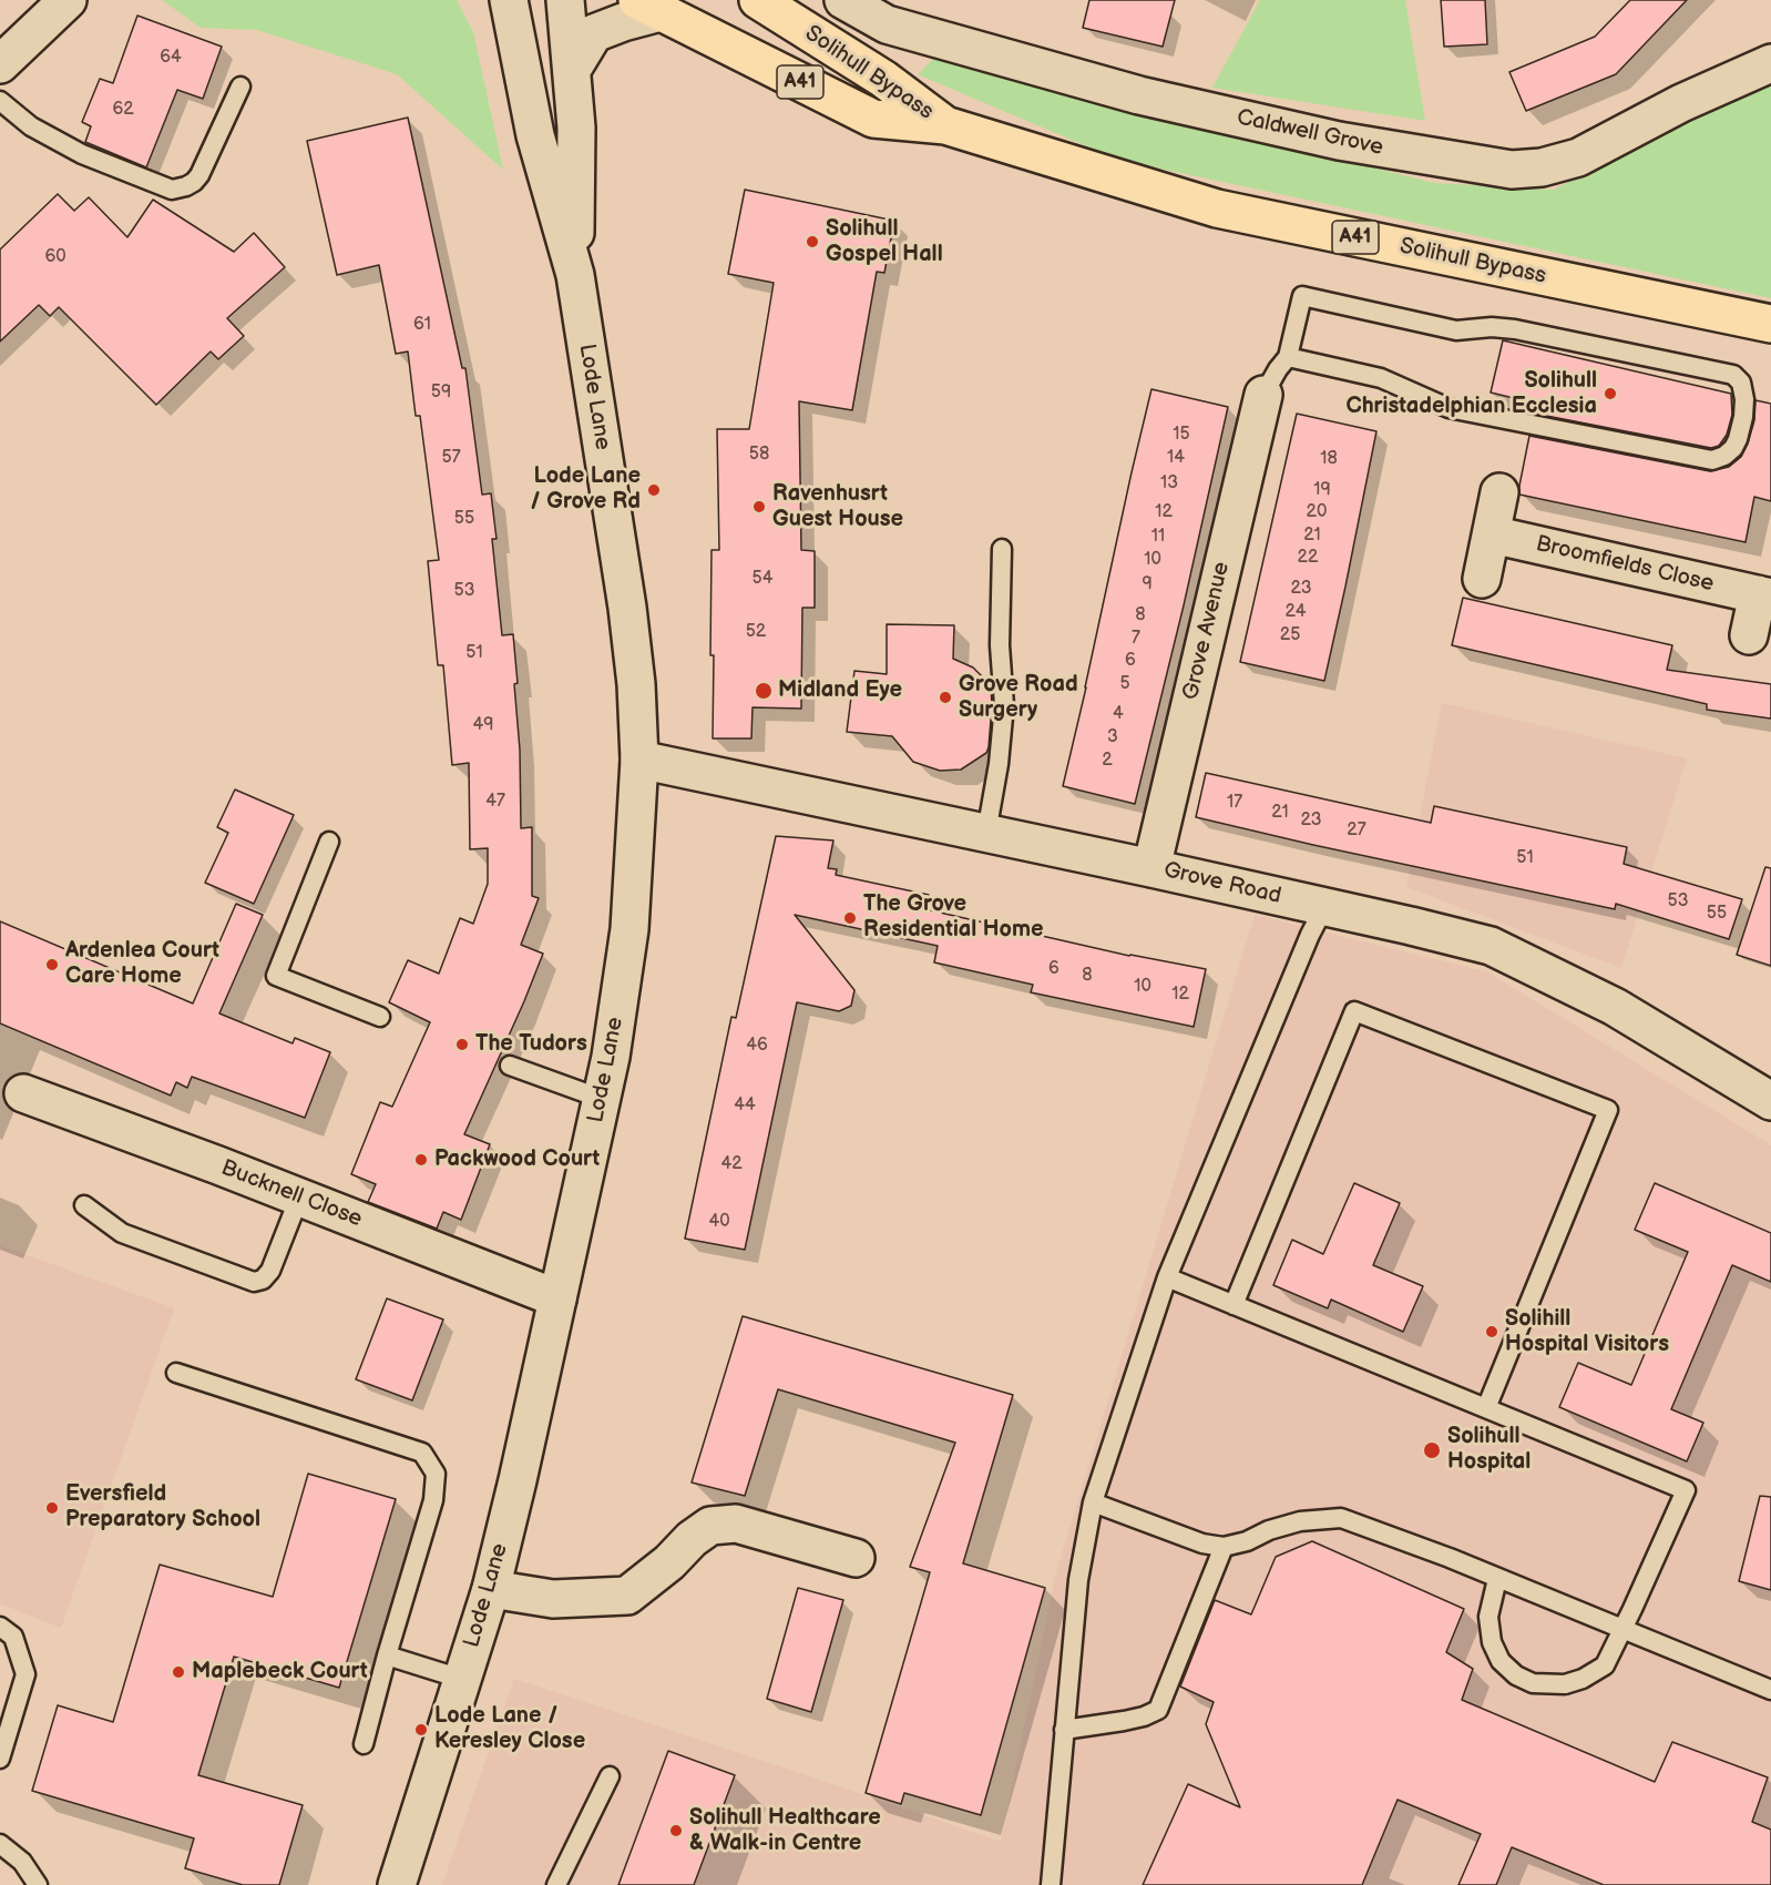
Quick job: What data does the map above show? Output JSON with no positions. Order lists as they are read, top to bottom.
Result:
{
  "streets": {
    "highway": ["Solihull Bypass", "A41"],
    "street": [
      "Caldwell Grove",
      "Lode Lane",
      "Broomfields Close",
      "Grove Avenue",
      "Grove Road",
      "Bucknell Close"
    ]
  },
  "crossings": [
    ["Lode Lane", "Grove Road"],
    ["Lode Lane", "Bucknell Close"],
    ["Grove Avenue", "Grove Road"]
  ],
  "places": [
    "Solihull Gospel Hall",
    "Solihull Christadelphian Ecclesia",
    "Lode Lane / Grove Rd",
    "Ravenhusrt Guest House",
    "Midland Eye",
    "Grove Road Surgery",
    "The Grove Residential Home",
    "Ardenlea Court Care Home",
    "The Tudors",
    "Packwood Court",
    "Solihill Hospital Visitors",
    "Solihull Hospital",
    "Eversfield Preparatory School",
    "Maplebeck Court",
    "Lode Lane / Keresley Close",
    "Solihull Healthcare & Walk-in Centre"
  ],
  "house_numbers": [
    "64",
    "62",
    "60",
    "61",
    "59",
    "15",
    "58",
    "57",
    "14",
    "18",
    "13",
    "19",
    "12",
    "20",
    "55",
    "21",
    "11",
    "22",
    "10",
    "54",
    "9",
    "23",
    "53",
    "24",
    "8",
    "52",
    "25",
    "7",
    "51",
    "6",
    "5",
    "4",
    "49",
    "3",
    "2",
    "47",
    "17",
    "21",
    "23",
    "27",
    "51",
    "53",
    "55",
    "6",
    "8",
    "10",
    "12",
    "46",
    "44",
    "42",
    "40"
  ]
}
